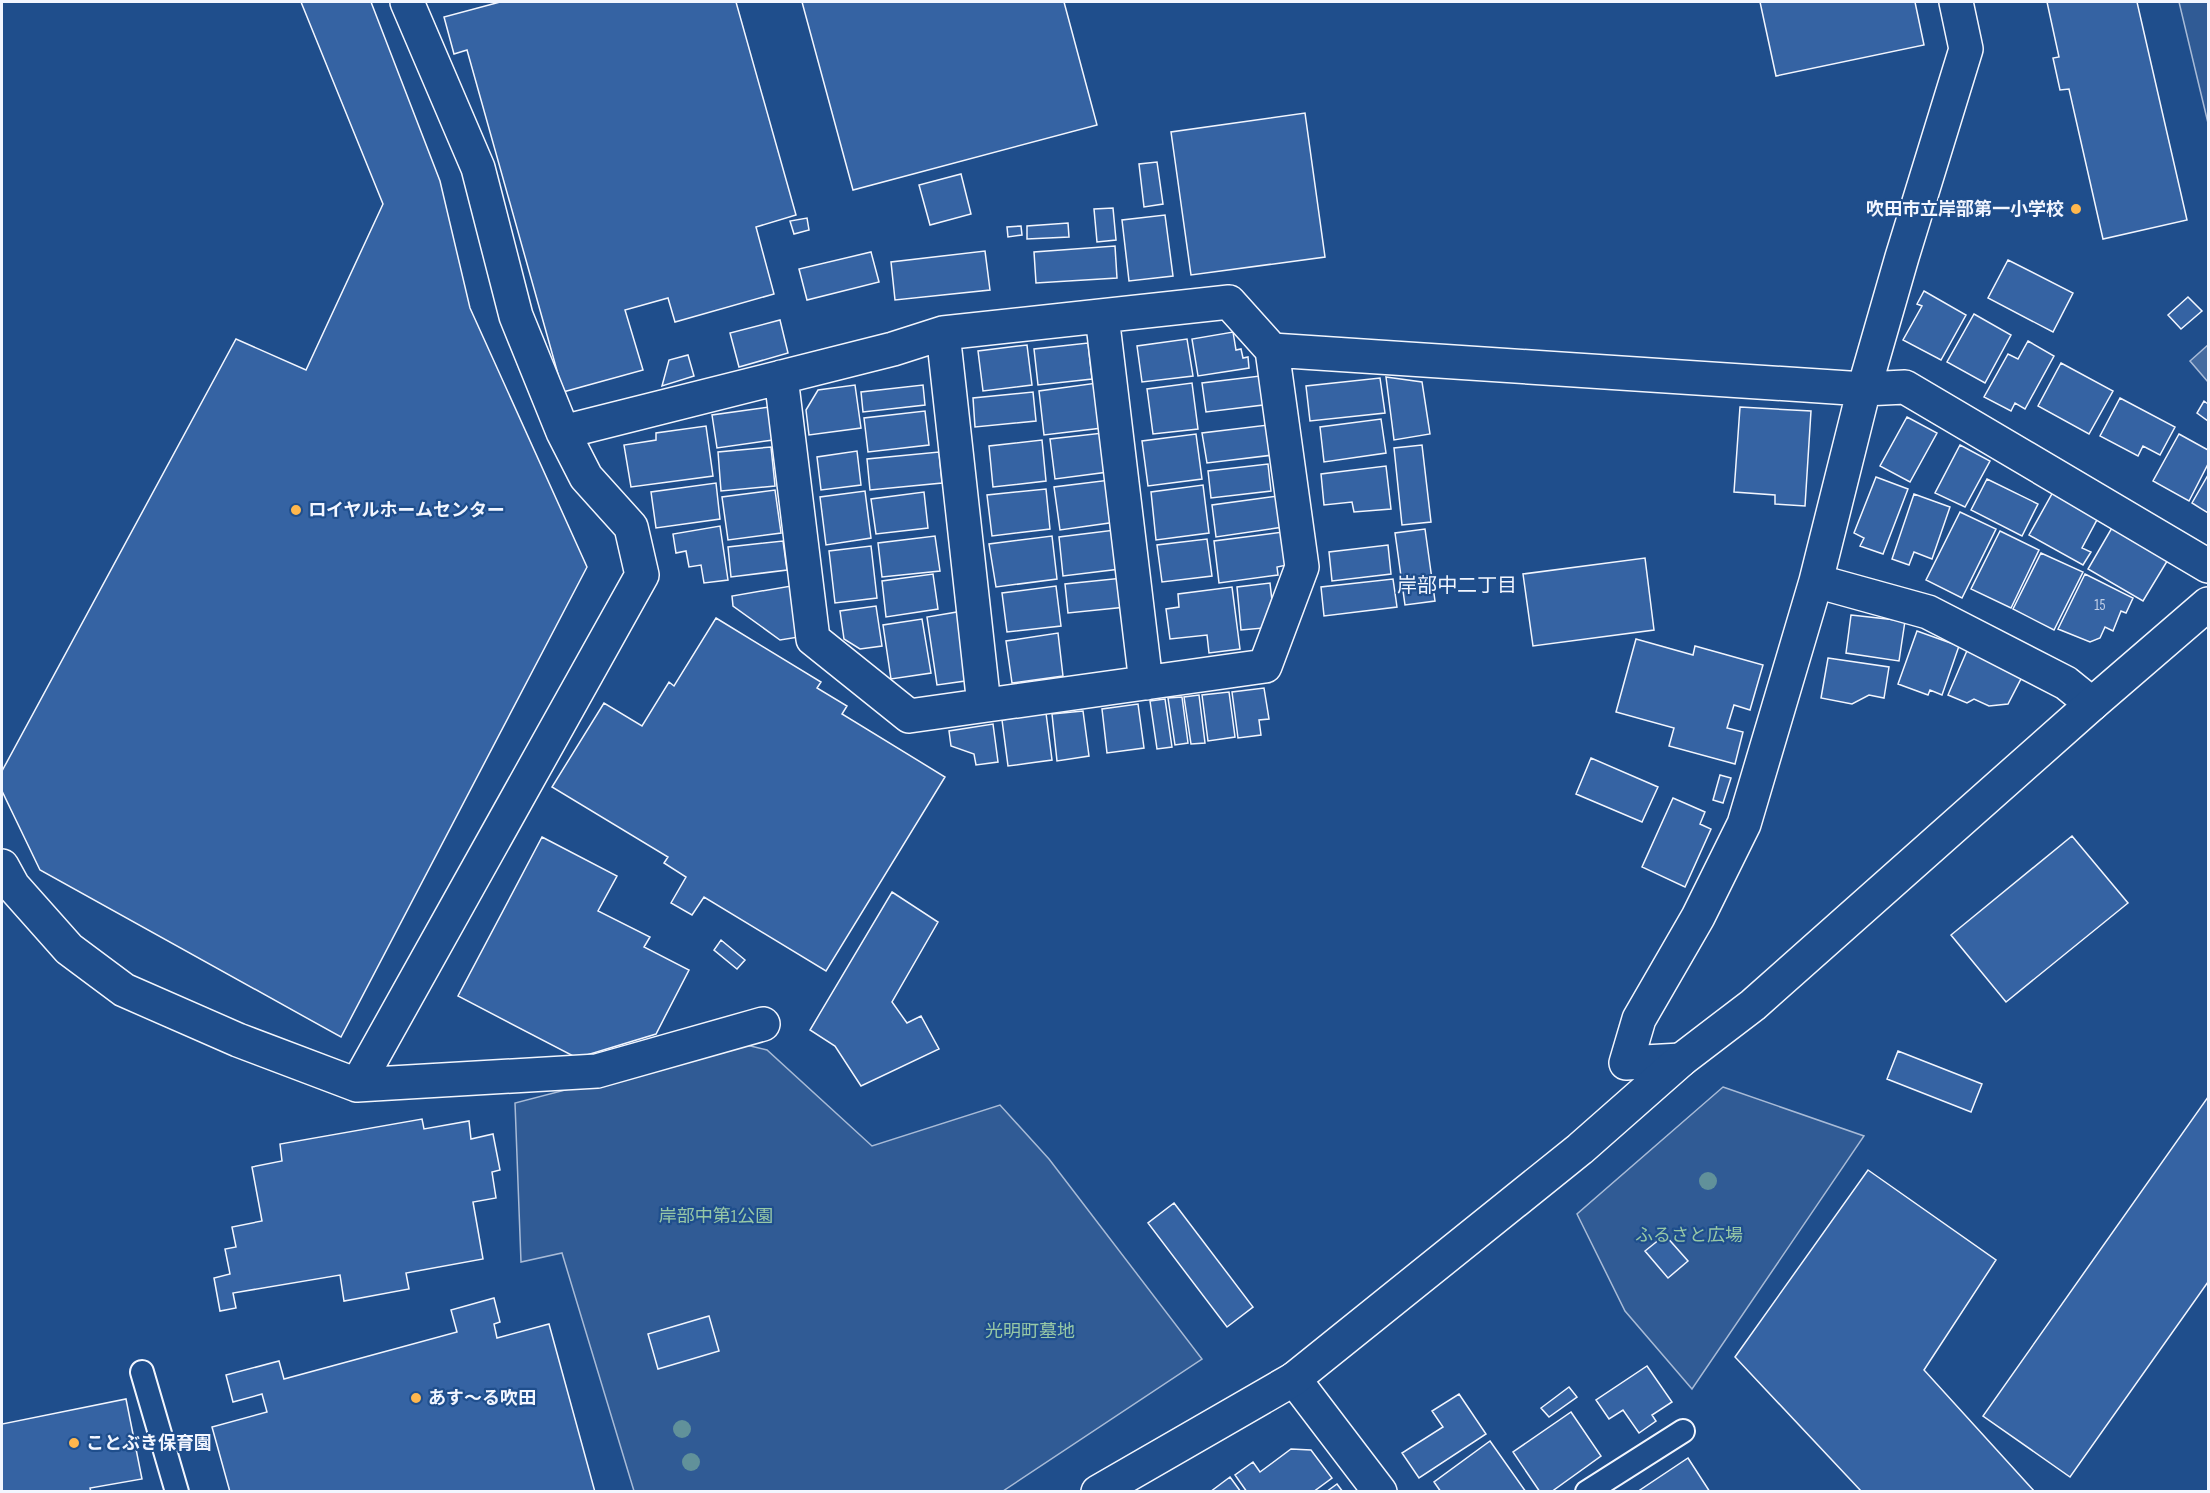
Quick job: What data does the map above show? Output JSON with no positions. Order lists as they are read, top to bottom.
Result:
{
  "districts": ["岸部中二丁目"],
  "parks": ["岸部中第1公園", "ふるさと広場", "光明町墓地"],
  "places": [
    "吹田市立岸部第一小学校",
    "ロイヤルホームセンター",
    "あす～る吹田",
    "ことぶき保育園"
  ],
  "house_numbers": ["15"]
}
